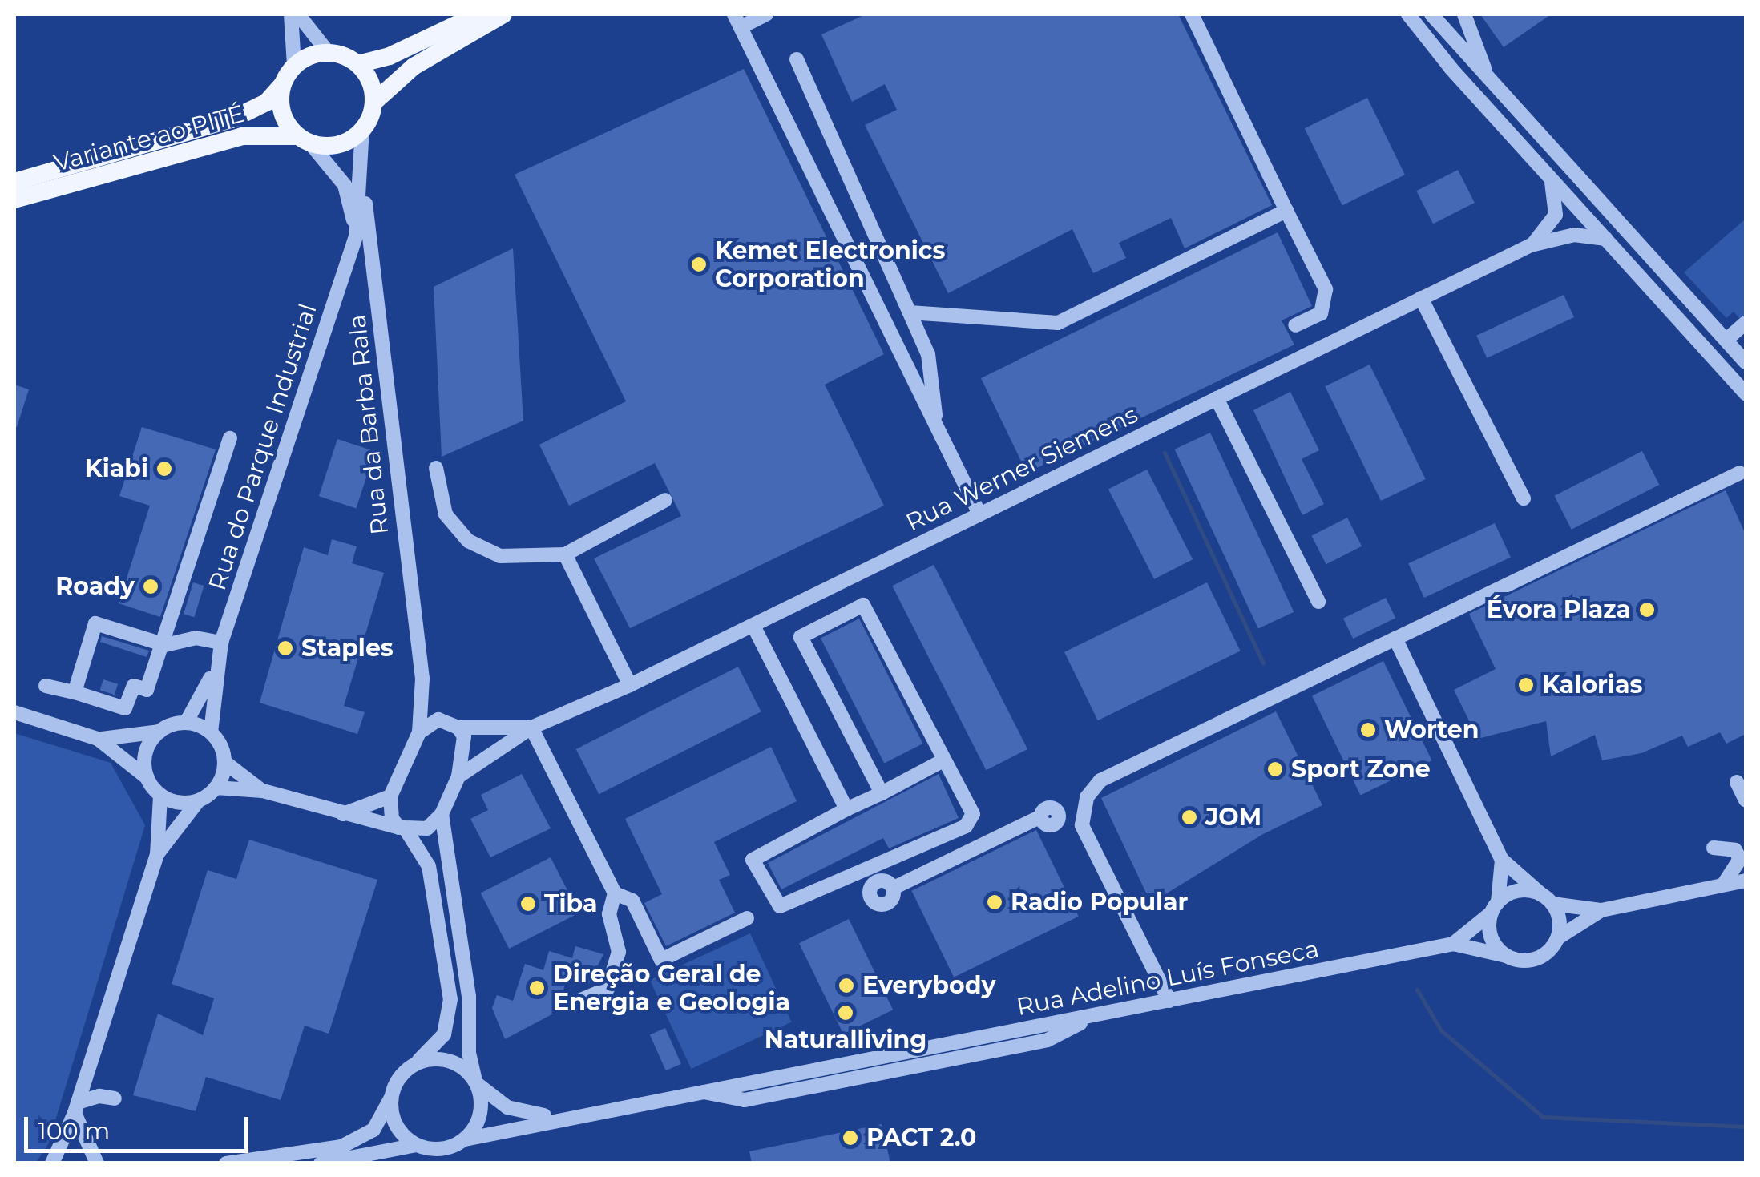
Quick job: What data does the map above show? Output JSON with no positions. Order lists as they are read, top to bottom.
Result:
{
  "streets": {
    "main road": ["Variante ao PITÉ"],
    "street": [
      "Rua da Barba Rala",
      "Rua do Parque Industrial",
      "Rua Werner Siemens",
      "Rua Adelino Luís Fonseca"
    ]
  },
  "crossings": [
    ["Variante ao PITÉ", "Rua da Barba Rala"],
    ["Rua da Barba Rala", "Rua do Parque Industrial"]
  ],
  "places": [
    "Kemet Electronics Corporation",
    "Kiabi",
    "Roady",
    "Évora Plaza",
    "Staples",
    "Kalorias",
    "Worten",
    "Sport Zone",
    "JOM",
    "Radio Popular",
    "Tiba",
    "Everybody",
    "Direção Geral de Energia e Geologia",
    "Naturalliving",
    "PACT 2.0"
  ],
  "scale_bar": "100 m"
}
